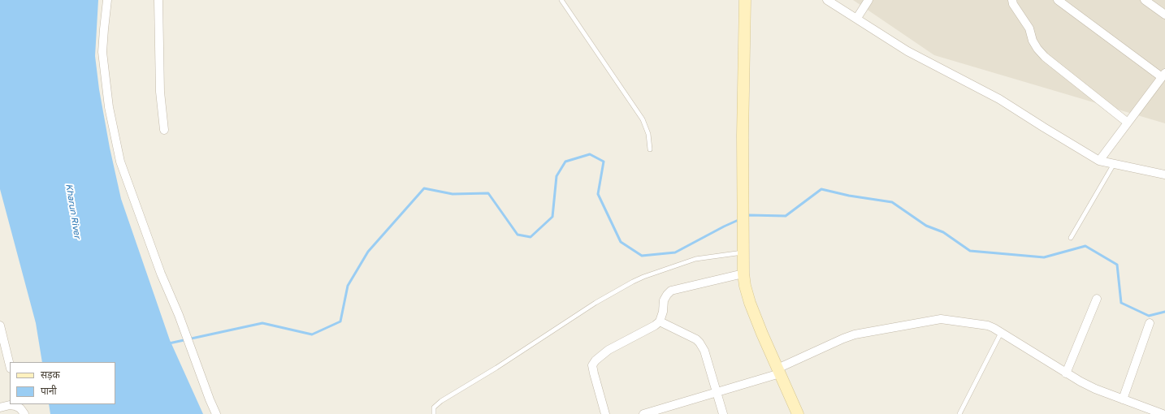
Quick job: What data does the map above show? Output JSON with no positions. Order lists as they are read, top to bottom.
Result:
{
  "water": ["Kharun River"],
  "legend": ["सड़क", "पानी"]
}
